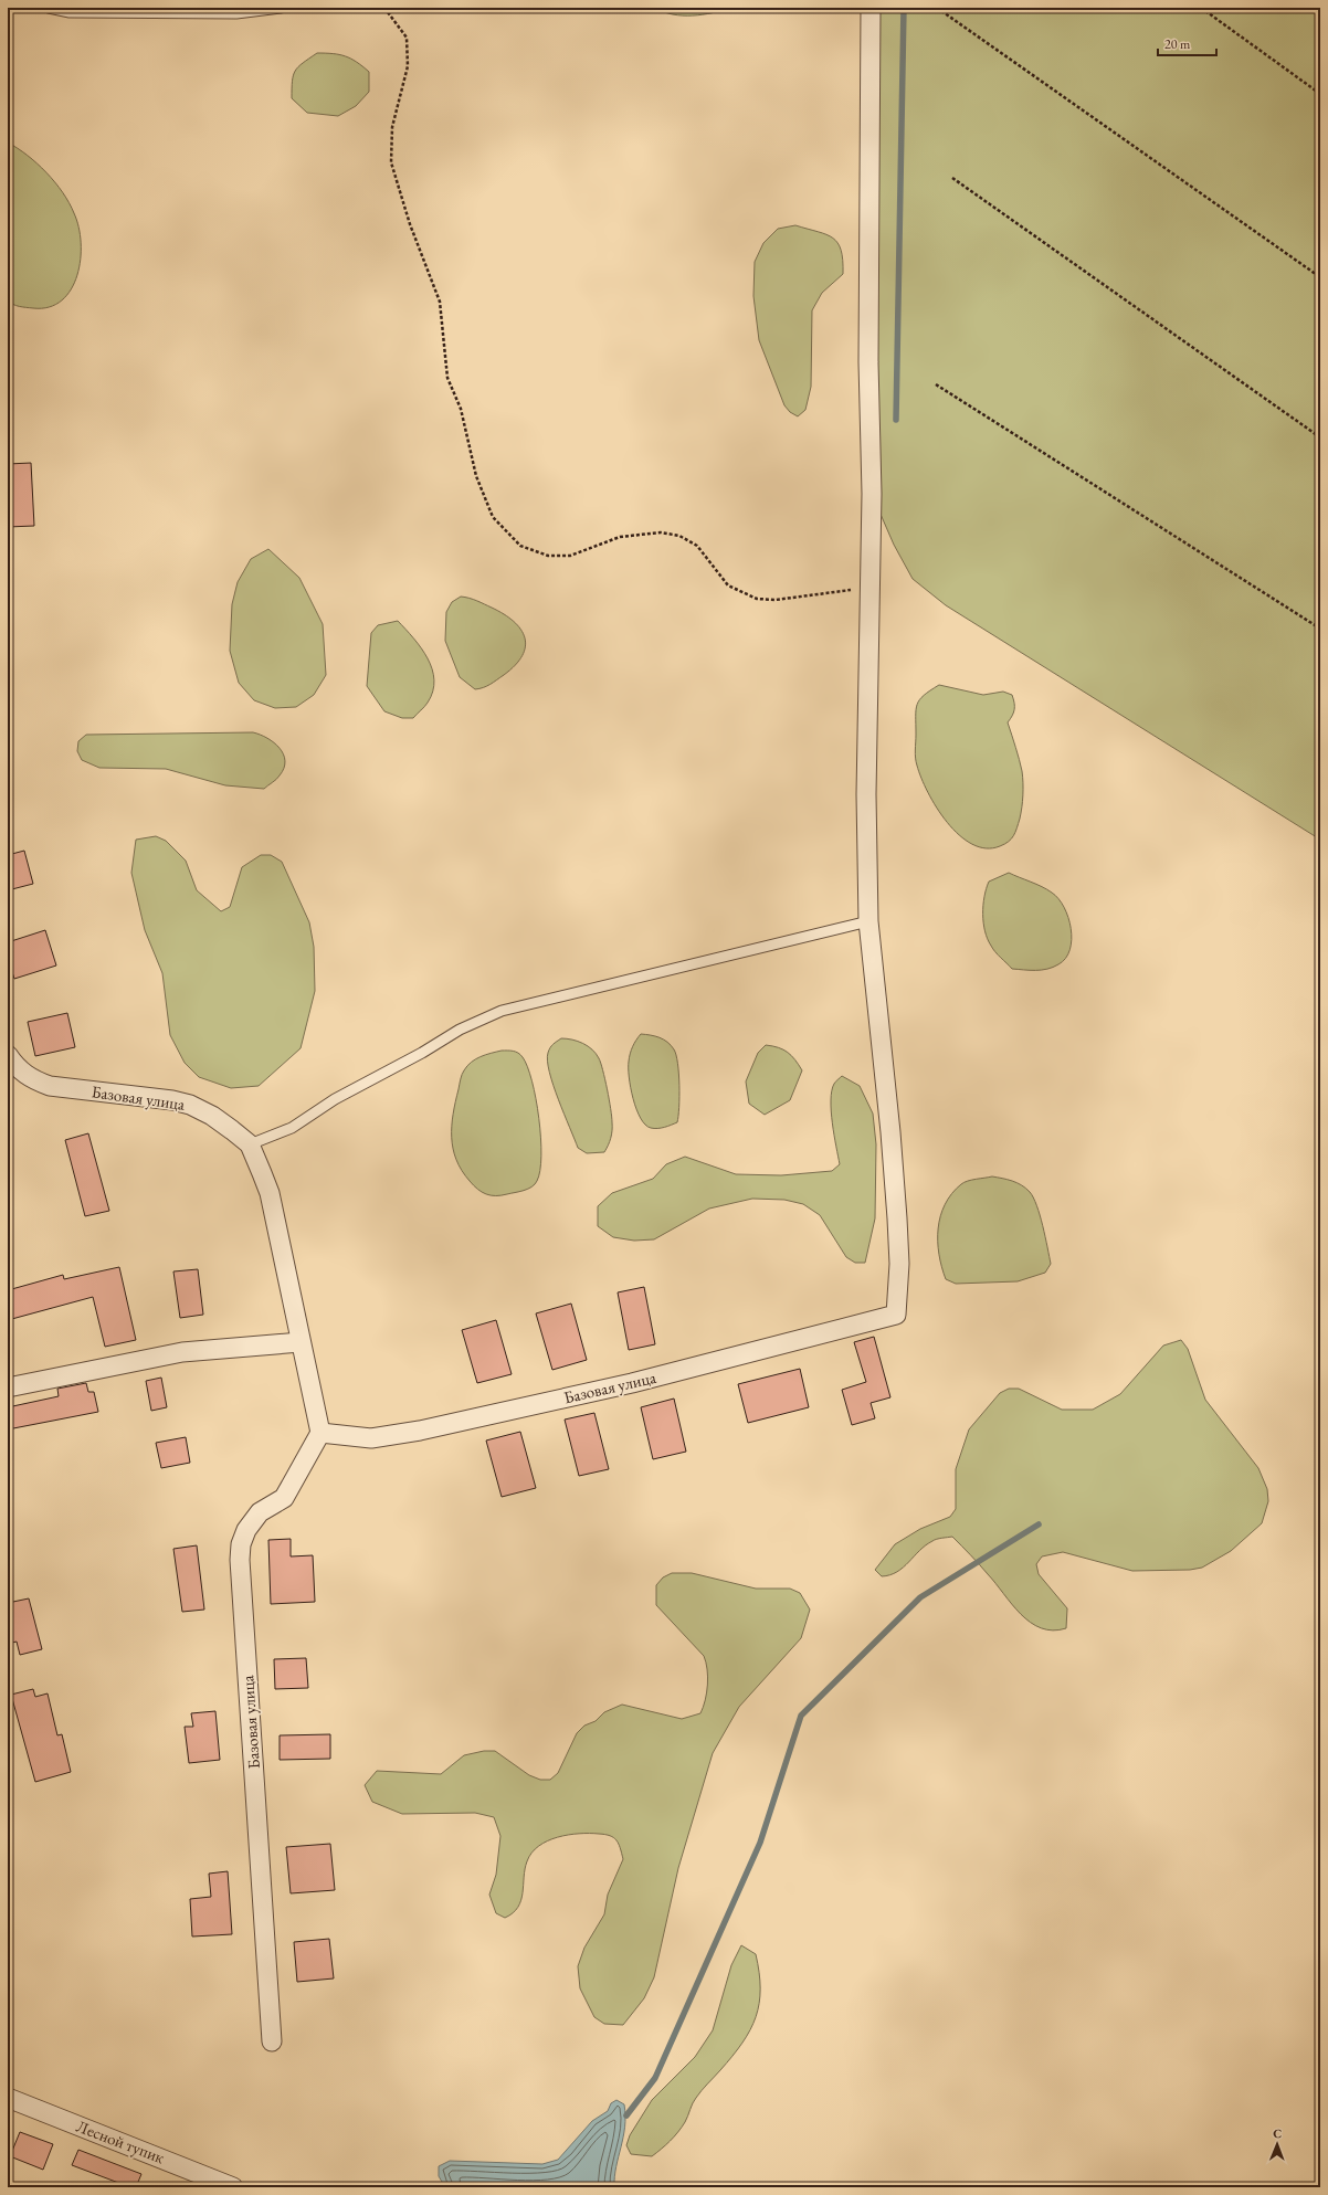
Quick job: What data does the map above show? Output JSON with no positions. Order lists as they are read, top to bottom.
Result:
{
  "streets": {
    "street": ["Базовая улица", "Лесной тупик"]
  },
  "scale_bar": "20 m",
  "north": "top"
}
